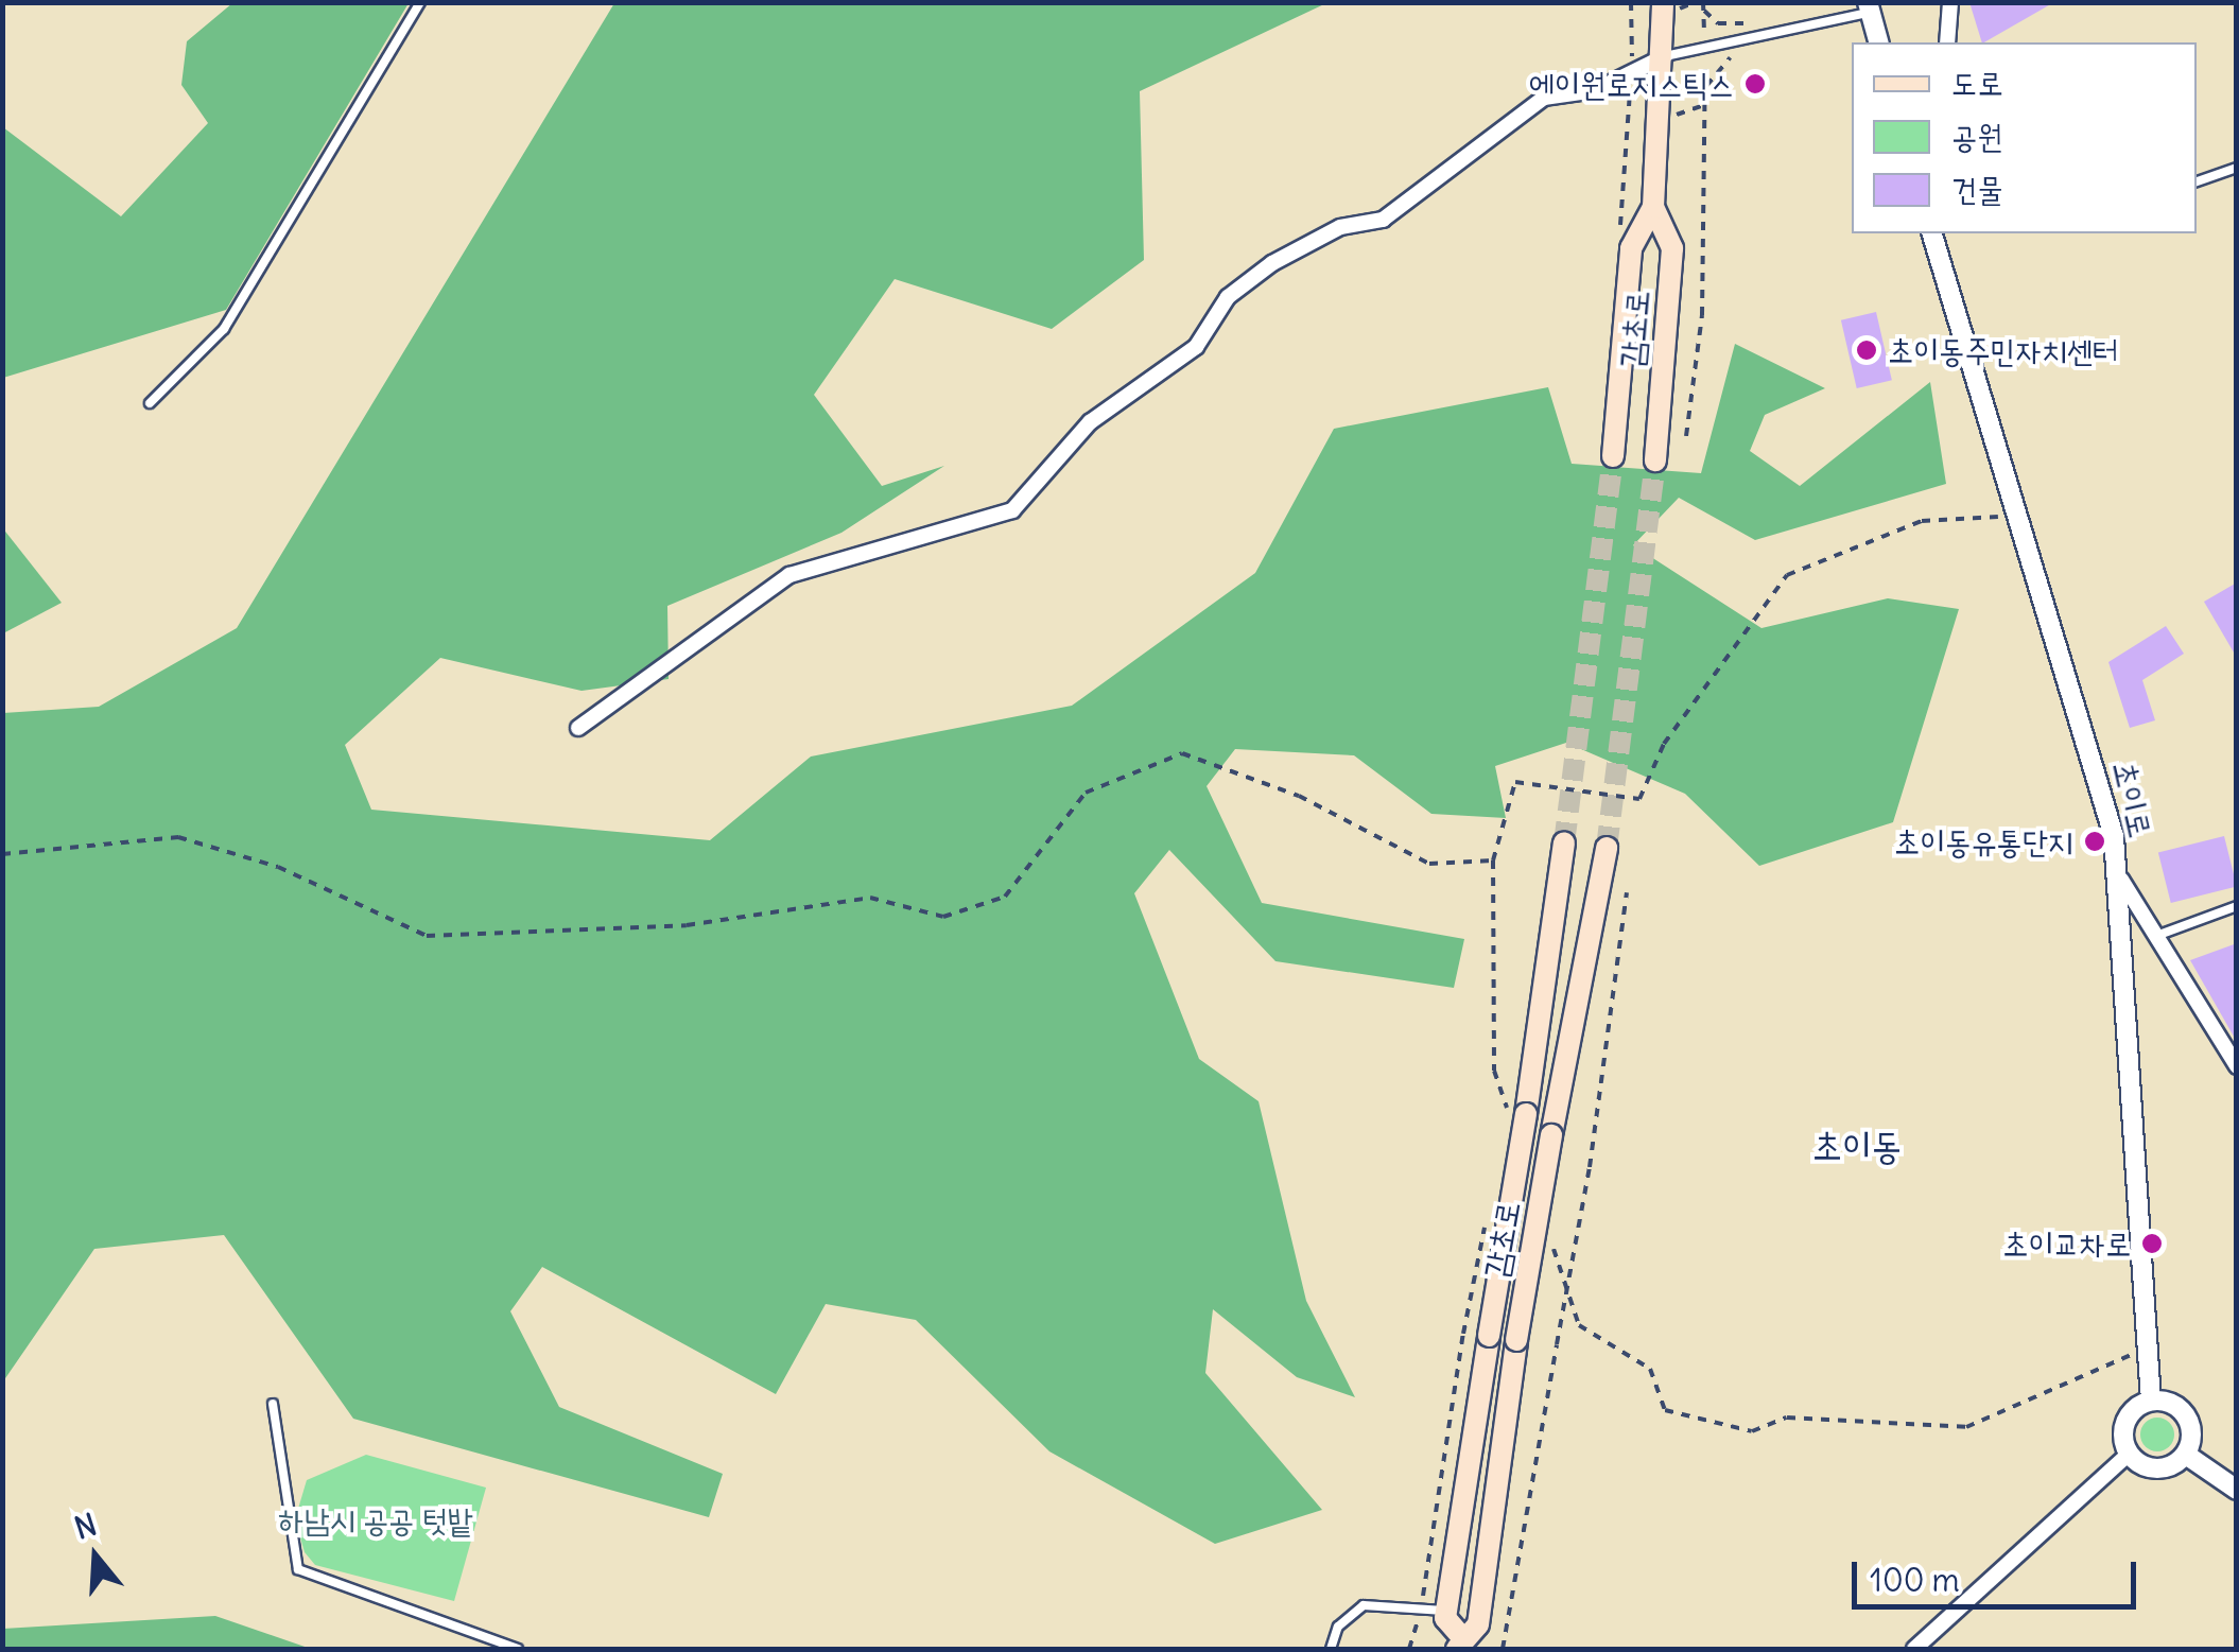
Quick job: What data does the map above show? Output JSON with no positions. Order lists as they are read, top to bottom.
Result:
{
  "streets": {
    "main road": ["감초로"],
    "street": ["초이로"]
  },
  "districts": ["초이동"],
  "parks": ["하남시 공공 텃밭"],
  "places": [
    "에이원로지스틱스",
    "초이동주민자치센터",
    "초이동유통단지",
    "초이교차로"
  ],
  "legend": ["도로", "공원", "건물"],
  "scale_bar": "100 m",
  "north": "top"
}
